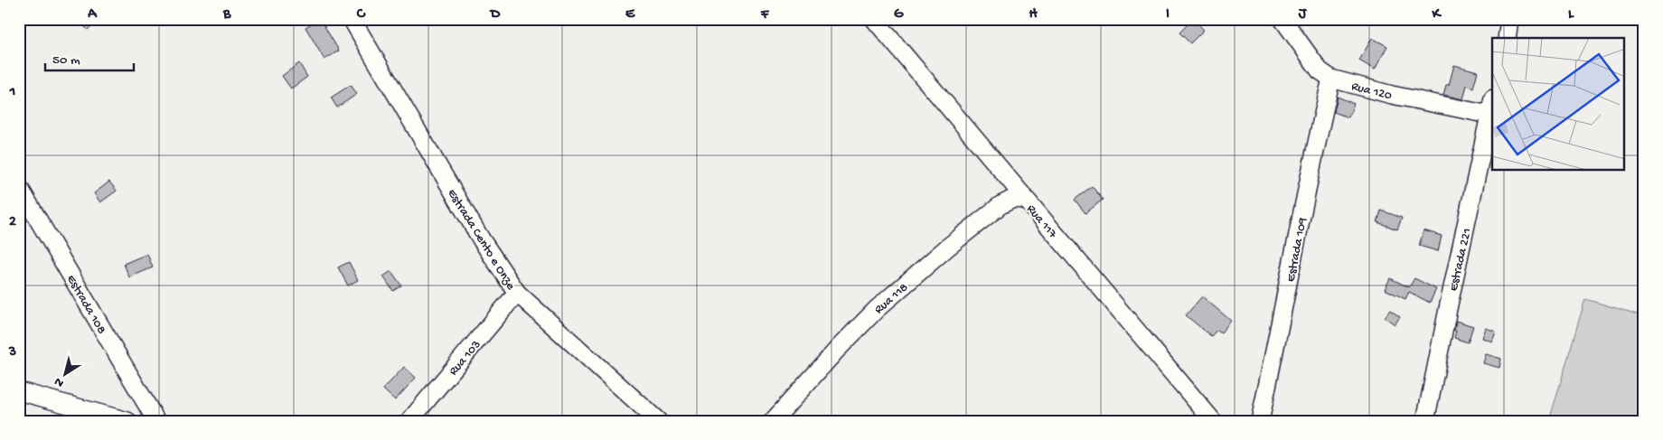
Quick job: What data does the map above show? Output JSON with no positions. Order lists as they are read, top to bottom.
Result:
{
  "streets": {
    "street": [
      "Rua 120",
      "Rua 117",
      "Estrada Cento e Onze",
      "Estrada 109",
      "Estrada 221",
      "Rua 118",
      "Estrada 108",
      "Rua 103"
    ]
  },
  "crossings": [
    ["Rua 120", "Estrada 109"],
    ["Rua 120", "Estrada 221"],
    ["Rua 117", "Rua 118"],
    ["Estrada Cento e Onze", "Rua 103"]
  ],
  "scale_bar": "50 m",
  "north": "bottom left",
  "grid": {
    "columns": [
      "A",
      "B",
      "C",
      "D",
      "E",
      "F",
      "G",
      "H",
      "I",
      "J",
      "K",
      "L"
    ],
    "rows": ["1", "2", "3"]
  }
}
